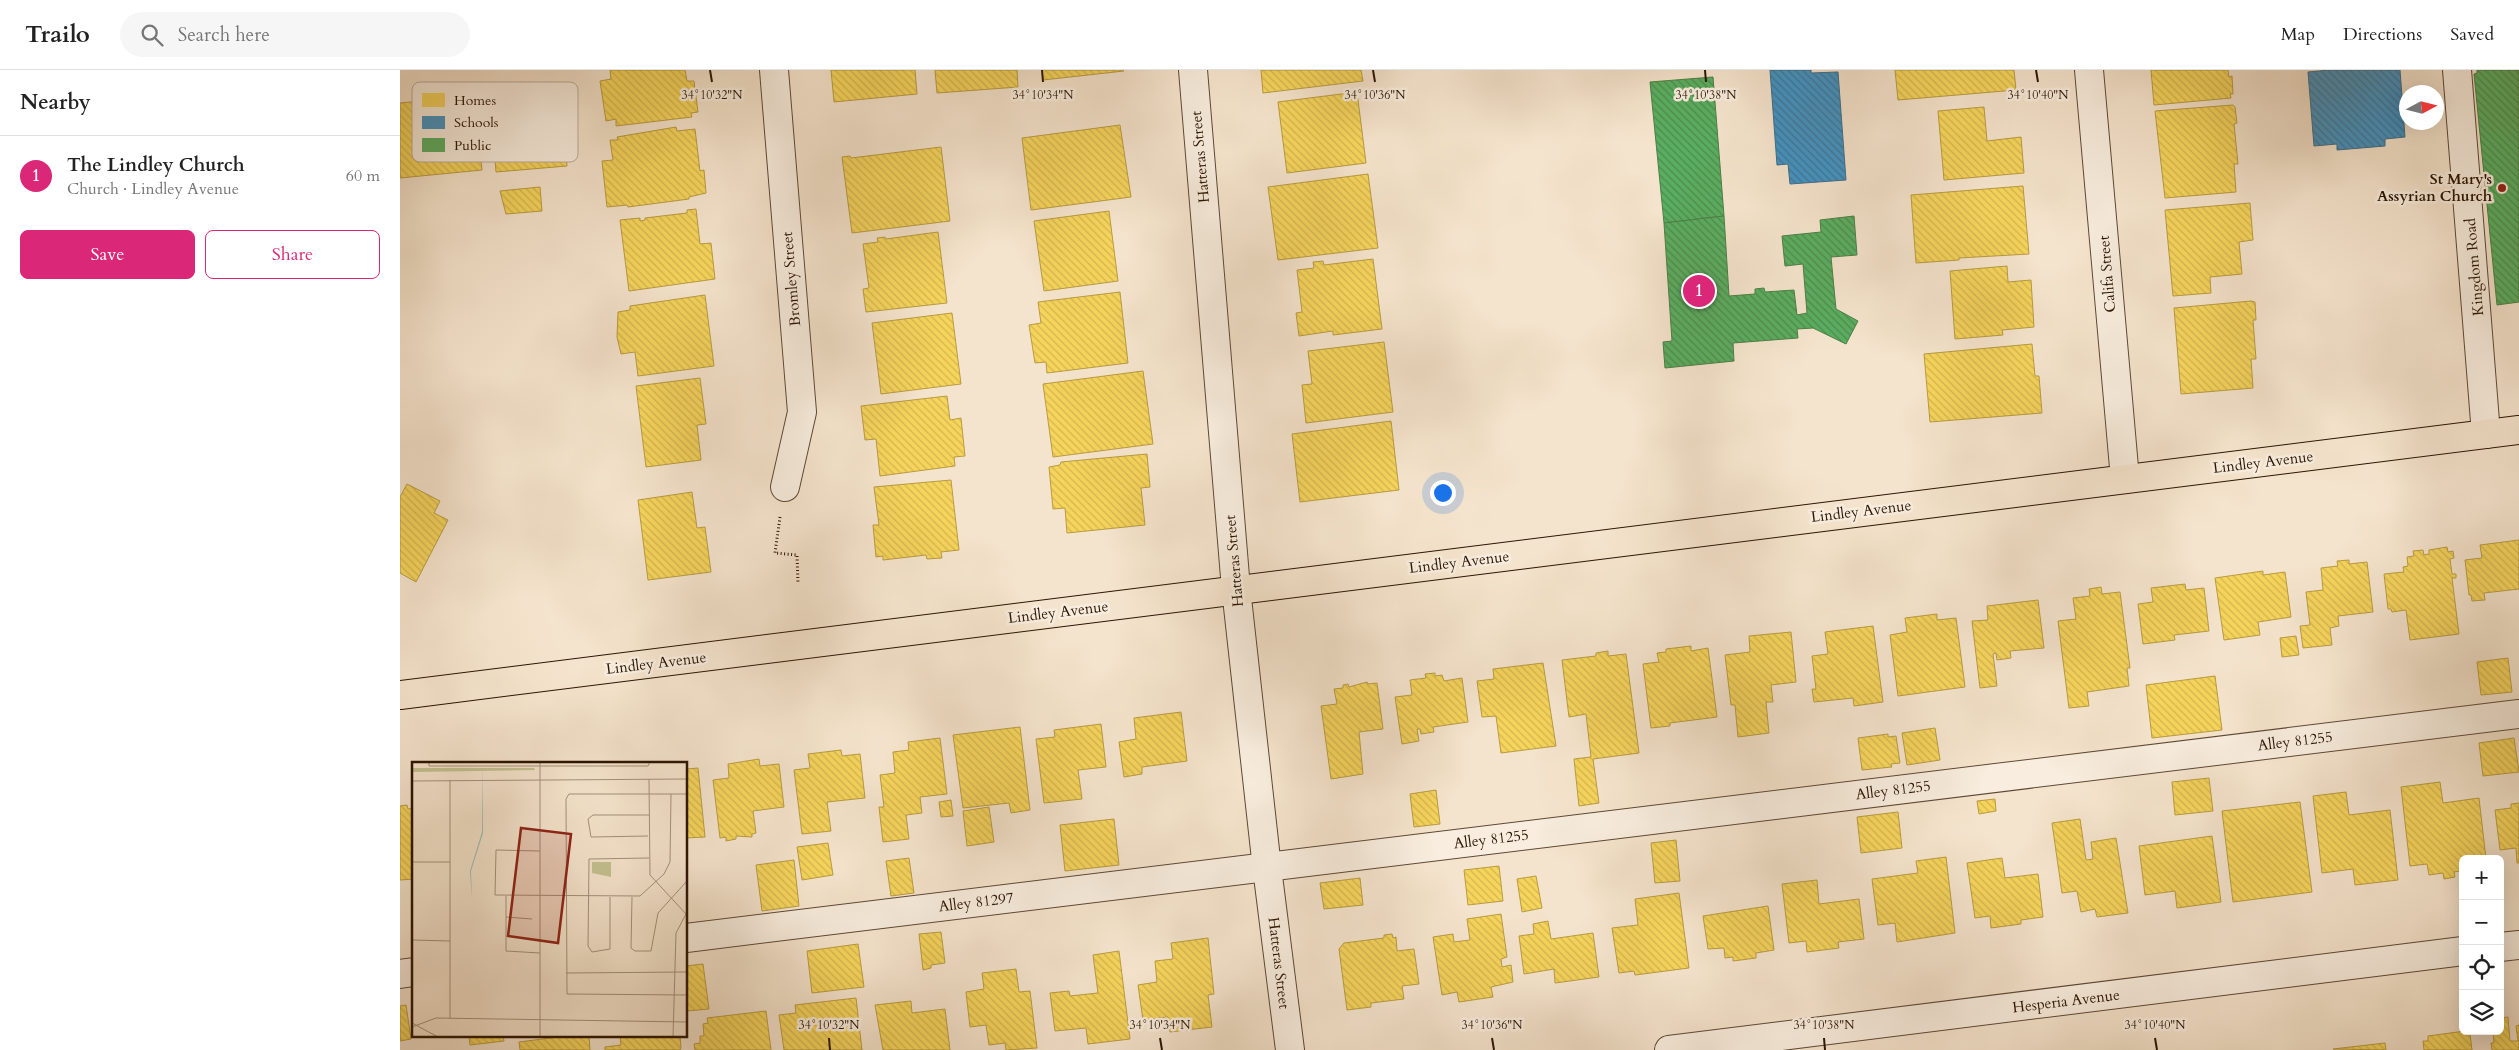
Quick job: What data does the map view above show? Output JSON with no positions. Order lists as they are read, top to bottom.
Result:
{
  "streets": {
    "main road": ["Lindley Avenue"],
    "street": [
      "Hatteras Street",
      "Kingdom Road",
      "Califa Street",
      "Bromley Street",
      "Alley 81255",
      "Alley 81297",
      "Hesperia Avenue"
    ]
  },
  "crossings": [
    ["Hatteras Street", "Lindley Avenue"],
    ["Hatteras Street", "Alley 81255"],
    ["Hatteras Street", "Alley 81297"],
    ["Kingdom Road", "Lindley Avenue"],
    ["Califa Street", "Lindley Avenue"],
    ["Alley 81255", "Alley 81297"]
  ],
  "places": ["St Mary's Assyrian Church"],
  "legend": ["Homes", "Schools", "Public"],
  "north": "right",
  "page": {
    "header": "Trailo",
    "search": "Search here",
    "nav": ["Map", "Directions", "Saved"],
    "heading": "Nearby",
    "list": [
      {
        "mark": "1",
        "name": "The Lindley Church",
        "note": "Church · Lindley Avenue",
        "value": "60 m"
      }
    ],
    "buttons": ["Save", "Share"],
    "pins": "1",
    "map_buttons": ["+", "−"]
  },
  "coordinates": [
    "34°10'32\"N",
    "34°10'34\"N",
    "34°10'36\"N",
    "34°10'38\"N",
    "34°10'40\"N"
  ]
}
